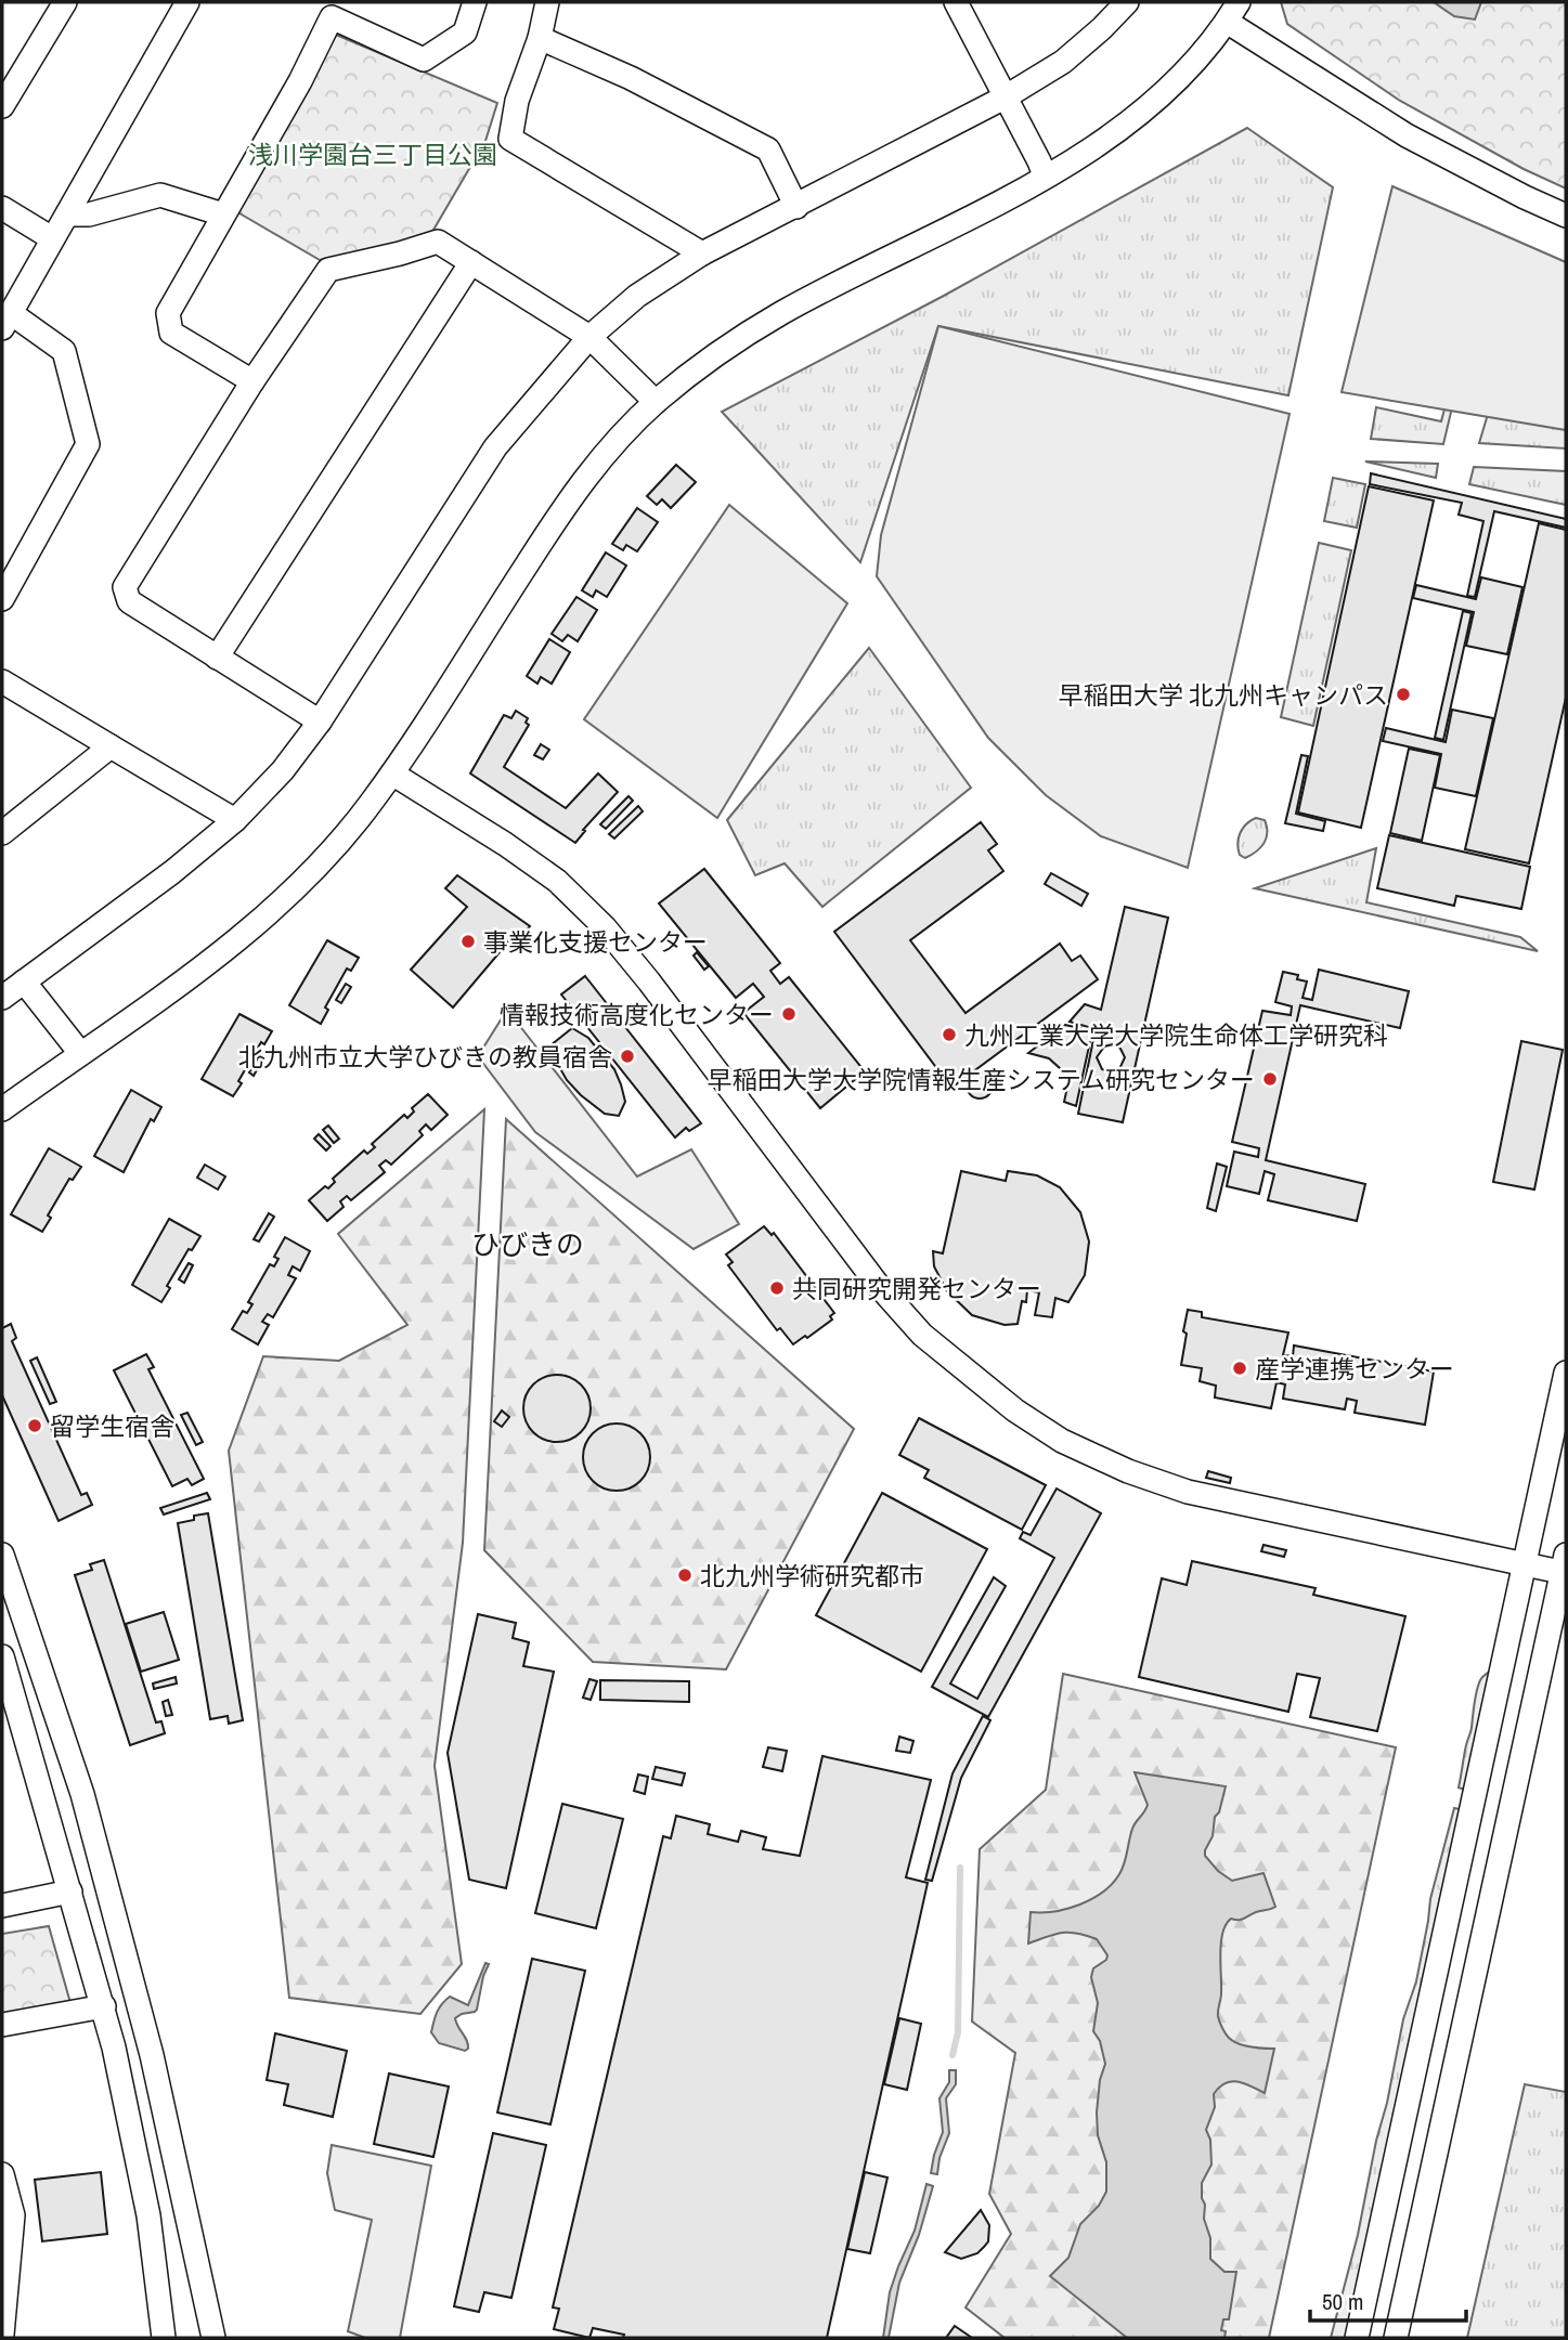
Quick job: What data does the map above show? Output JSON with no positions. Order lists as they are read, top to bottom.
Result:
{
  "districts": ["ひびきの"],
  "parks": ["浅川学園台三丁目公園"],
  "places": [
    "早稲田大学 北九州キャンパス",
    "事業化支援センター",
    "情報技術高度化センター",
    "九州工業大学大学院生命体工学研究科",
    "北九州市立大学ひびきの教員宿舎",
    "早稲田大学大学院情報生産システム研究センター",
    "共同研究開発センター",
    "産学連携センター",
    "留学生宿舎",
    "北九州学術研究都市"
  ],
  "scale_bar": "50 m"
}
